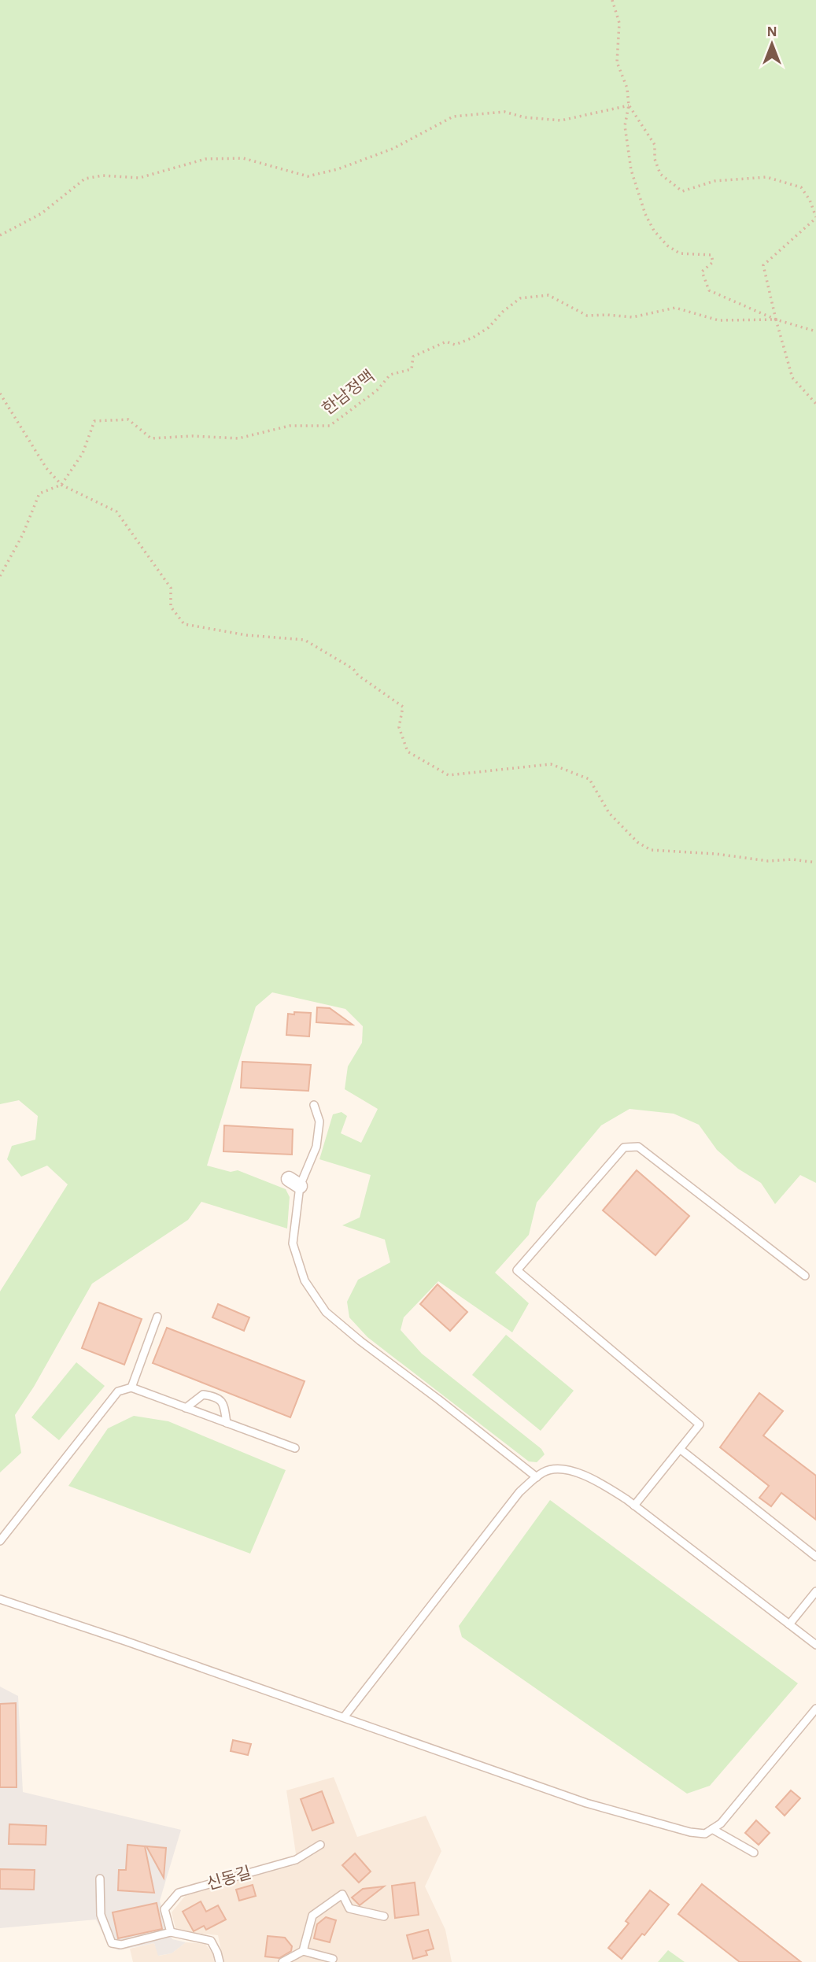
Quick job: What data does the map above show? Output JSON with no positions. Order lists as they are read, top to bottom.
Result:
{
  "streets": {
    "lane": ["신동길"],
    "path": ["한남정맥"]
  },
  "north": "top"
}
